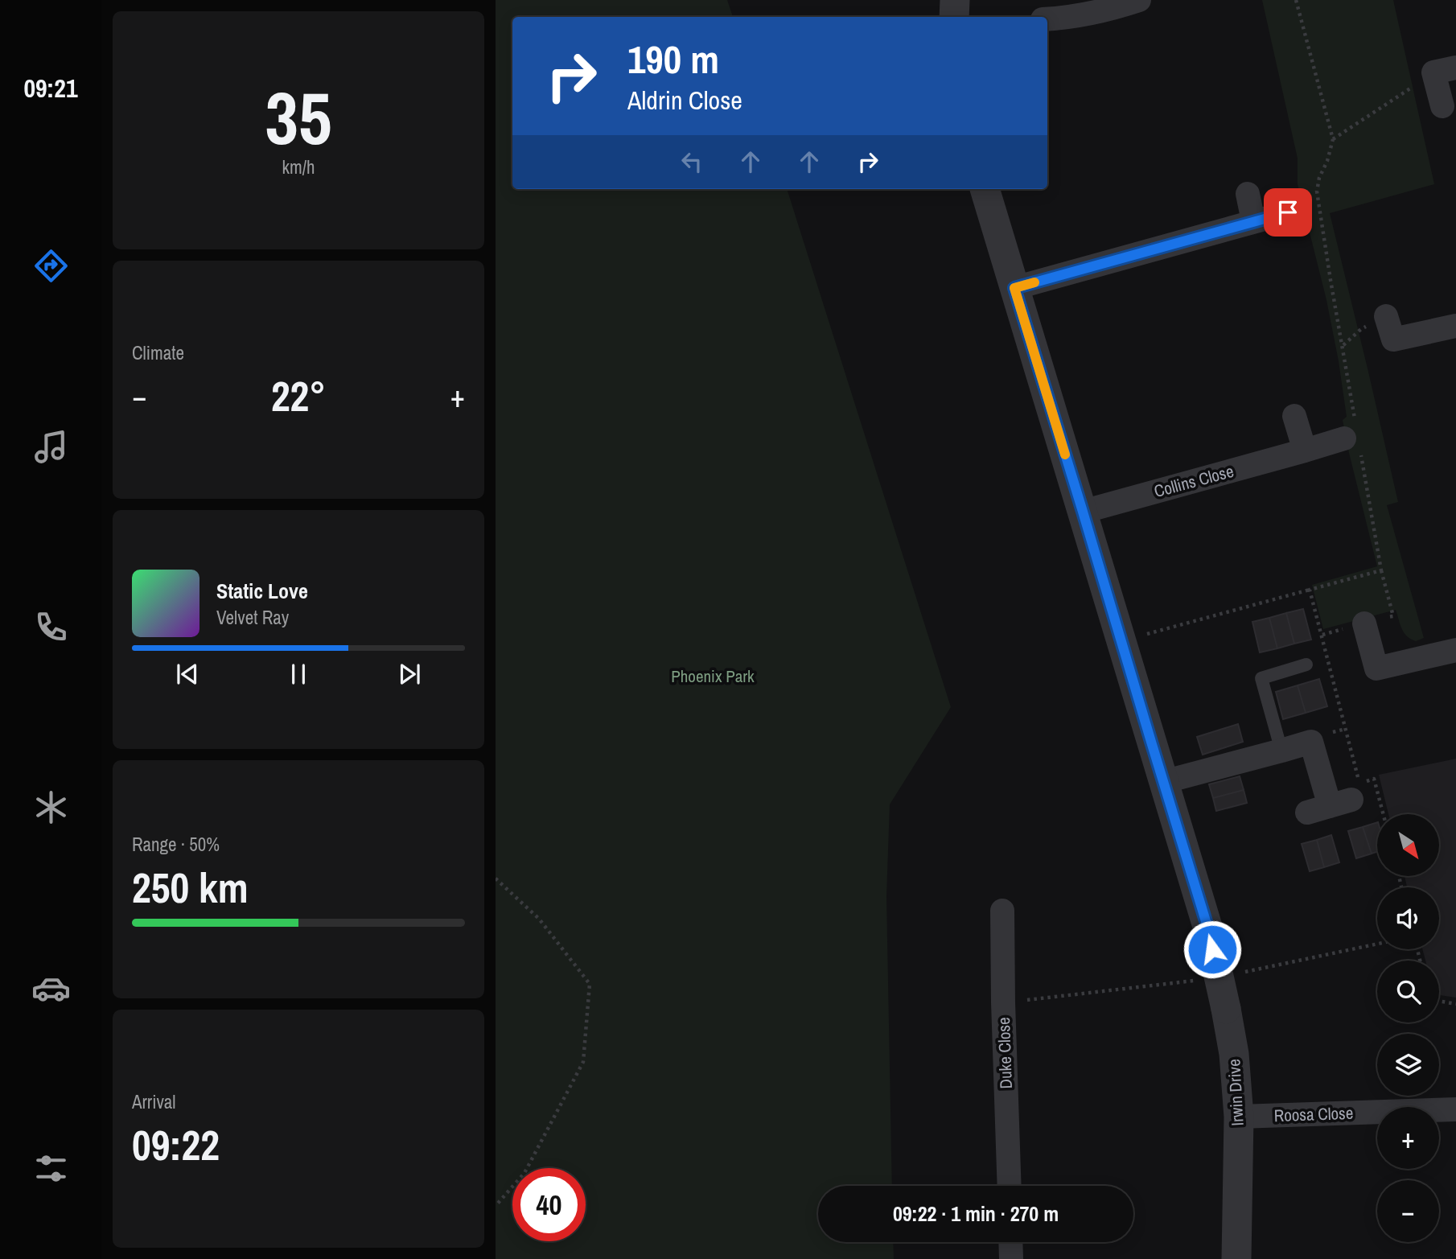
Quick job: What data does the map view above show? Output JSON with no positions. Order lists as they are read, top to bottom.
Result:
{
  "streets": {
    "street": [
      "Collins Close",
      "Duke Close",
      "Irwin Drive",
      "Roosa Close"
    ]
  },
  "crossings": [
    ["Collins Close", "Irwin Drive"],
    ["Irwin Drive", "Roosa Close"]
  ],
  "parks": ["Phoenix Park"],
  "north": "bottom right",
  "page": {
    "tabs": "09:21",
    "tile": [
      ["35", "km/h"],
      "Climate",
      ["Range · 50%", "250 km"],
      ["Arrival", "09:22"]
    ],
    "turn": ["190 m", "Aldrin Close"],
    "heat": ["−", "22°", "+"],
    "song": ["Static Love", "Velvet Ray"],
    "map_buttons": ["+", "−"],
    "limit": "40",
    "trip": "09:22 · 1 min · 270 m"
  }
}
